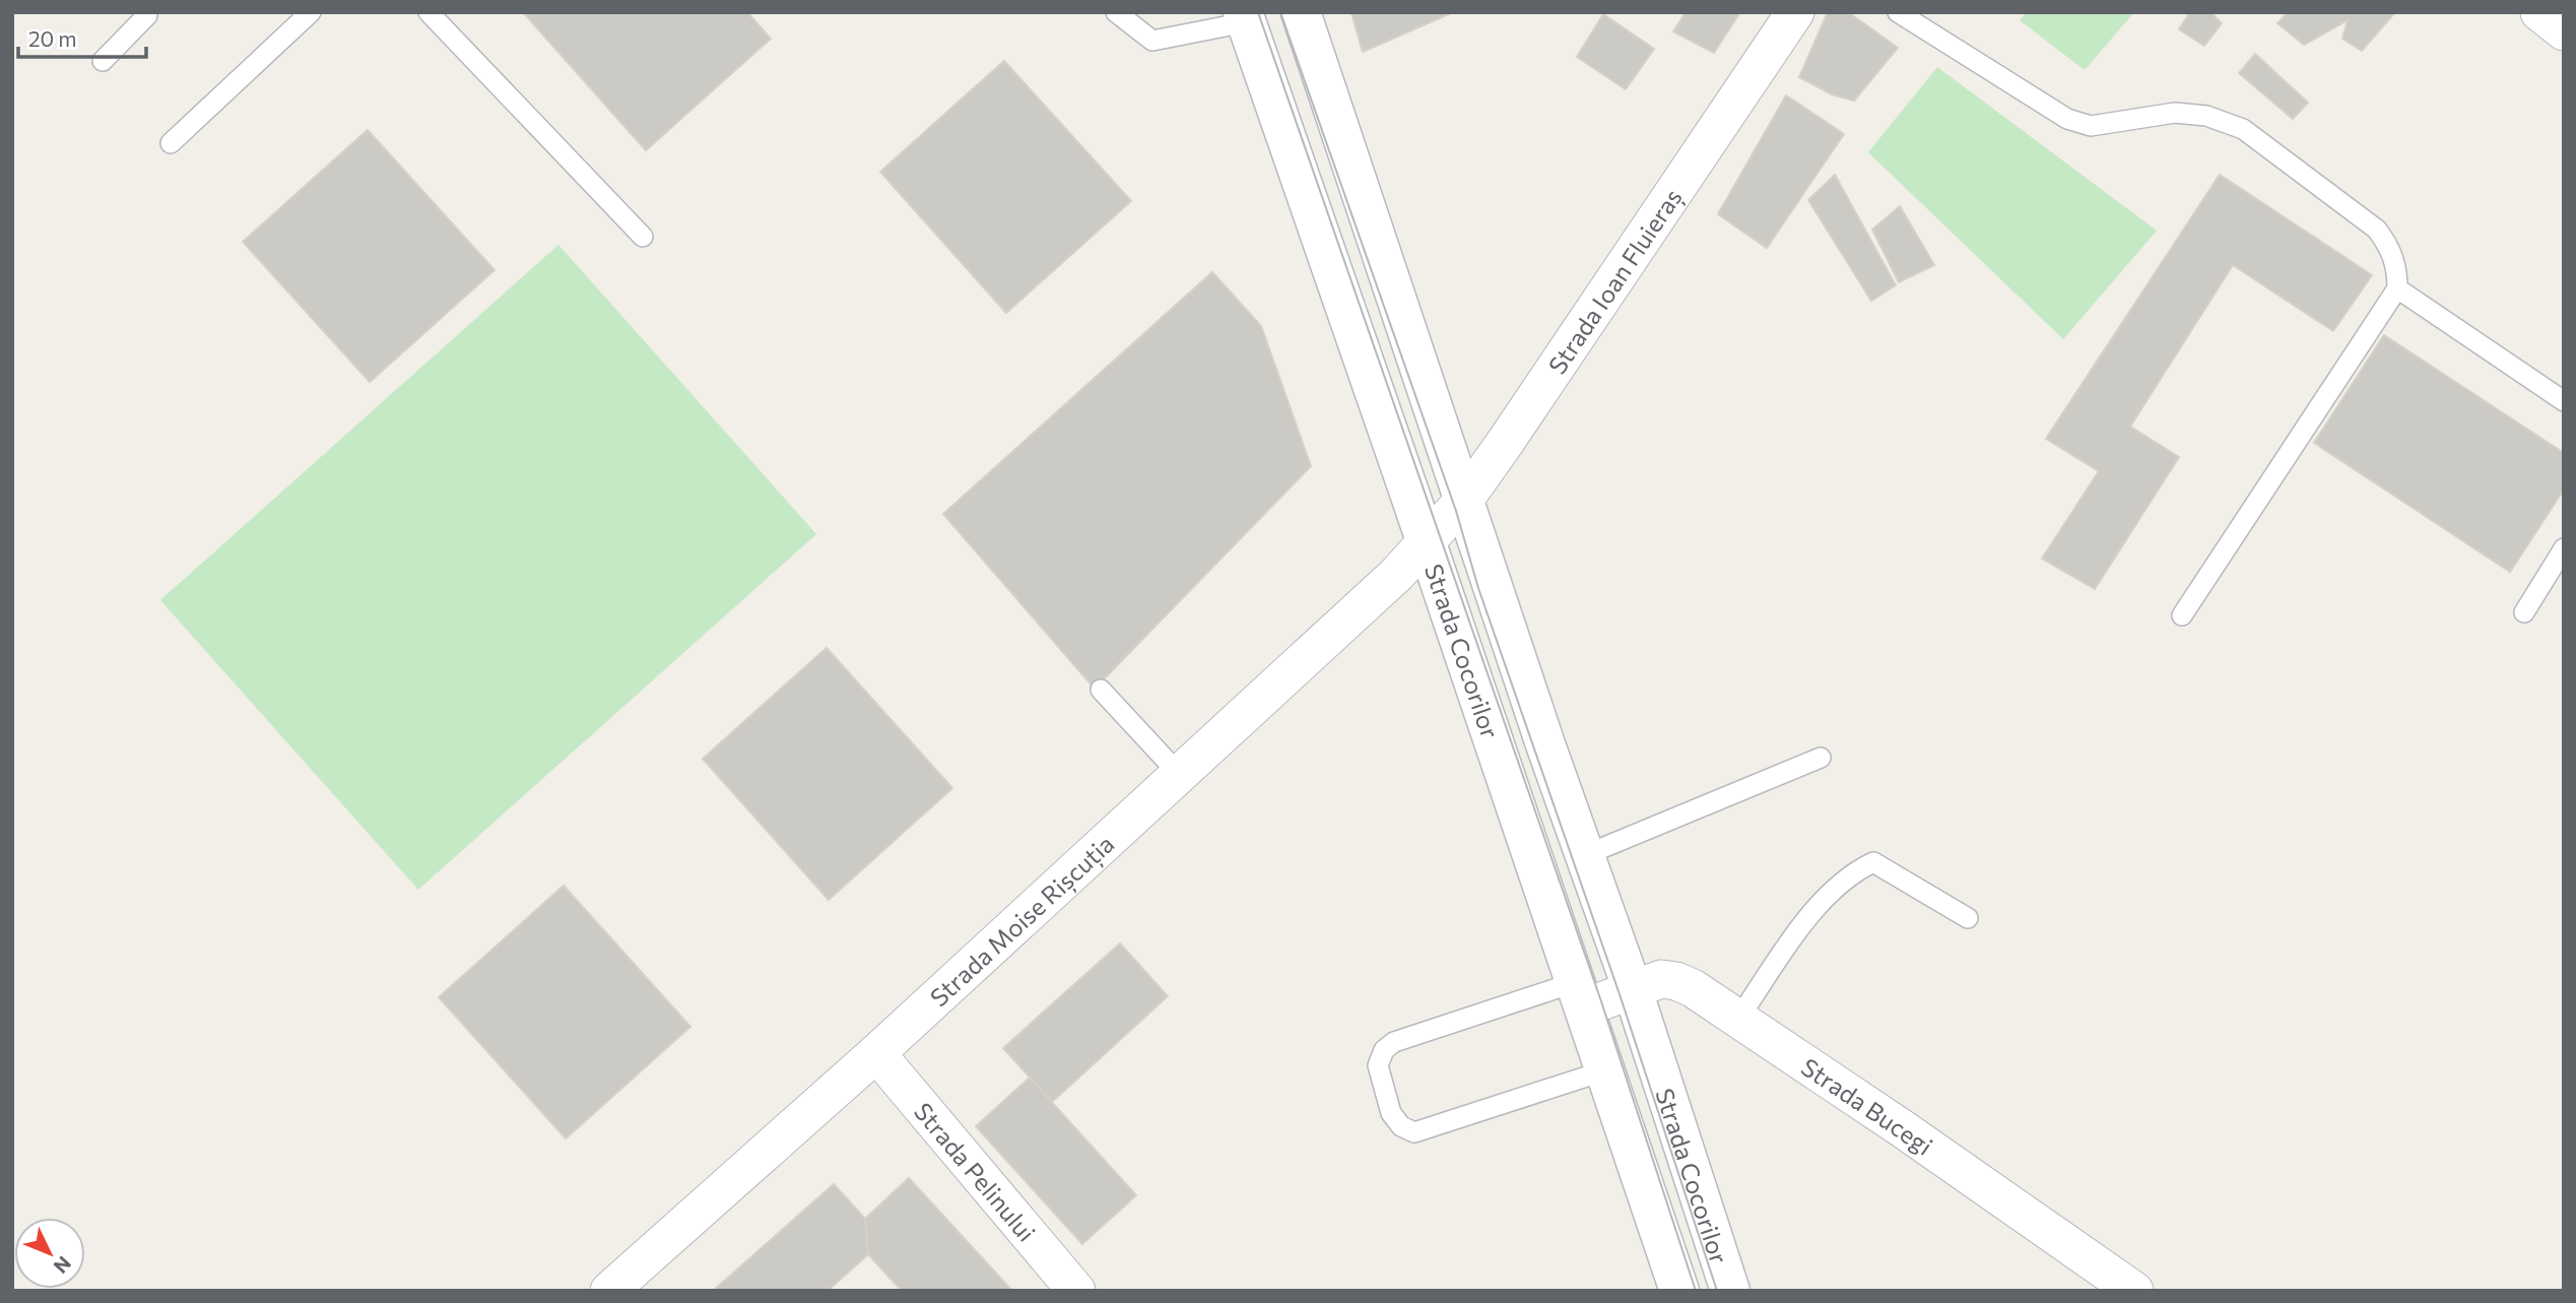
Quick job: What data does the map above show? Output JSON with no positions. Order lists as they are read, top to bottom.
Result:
{
  "streets": {
    "main road": ["Strada Cocorilor"],
    "street": [
      "Strada Ioan Fluieraș",
      "Strada Moise Rișcuția",
      "Strada Bucegi",
      "Strada Pelinului"
    ]
  },
  "crossings": [
    ["Strada Ioan Fluieraș", "Strada Cocorilor"],
    ["Strada Ioan Fluieraș", "Strada Moise Rișcuția"],
    ["Strada Cocorilor", "Strada Moise Rișcuția"],
    ["Strada Cocorilor", "Strada Bucegi"],
    ["Strada Moise Rișcuția", "Strada Pelinului"]
  ],
  "scale_bar": "20 m",
  "north": "bottom right"
}
